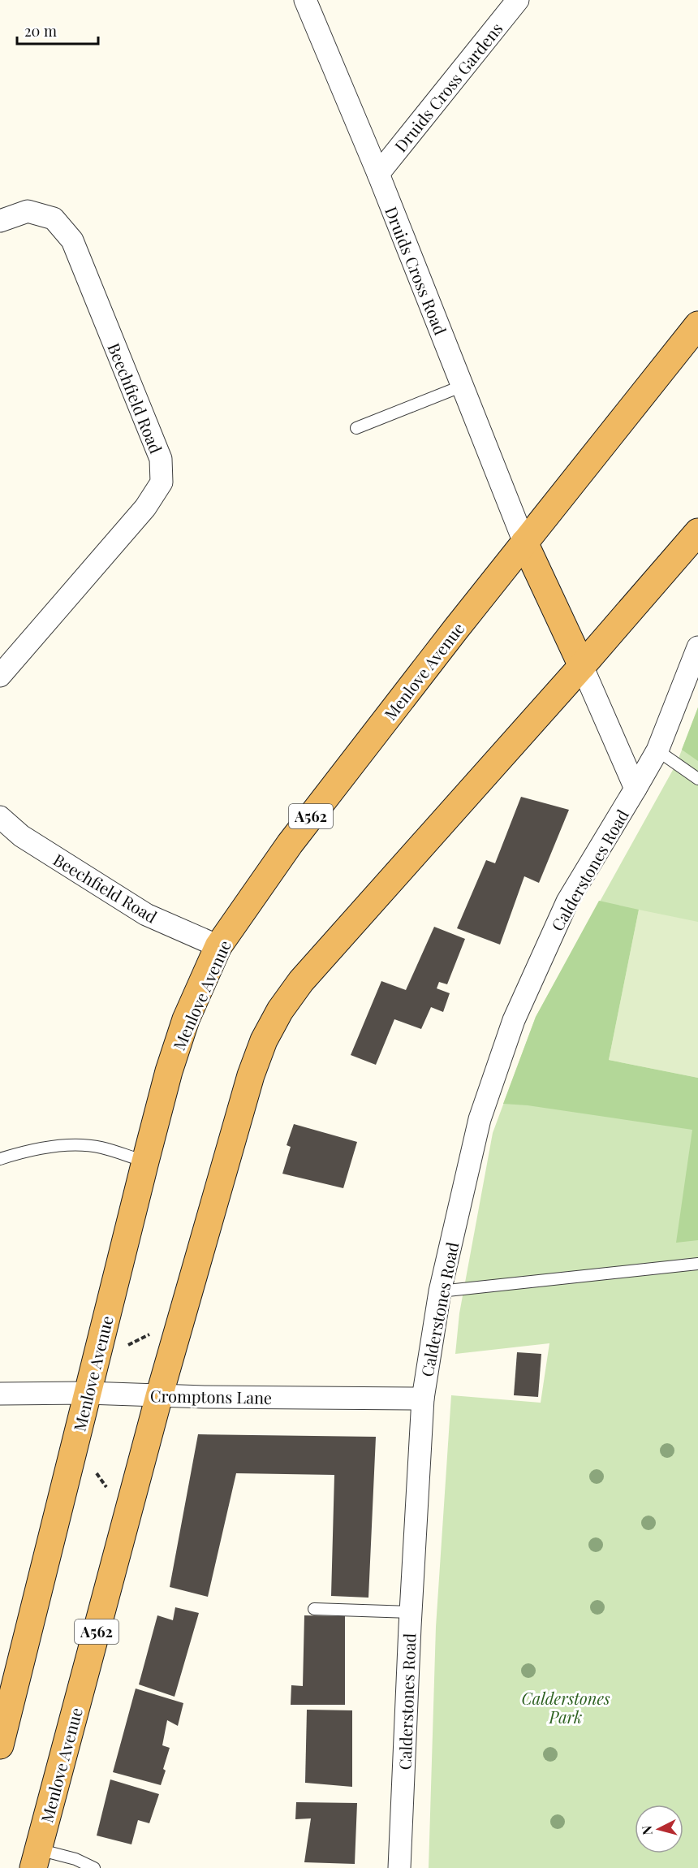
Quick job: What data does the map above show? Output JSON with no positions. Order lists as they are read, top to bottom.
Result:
{
  "streets": {
    "highway": ["Menlove Avenue", "A562"],
    "street": [
      "Druids Cross Gardens",
      "Druids Cross Road",
      "Beechfield Road",
      "Calderstones Road",
      "Cromptons Lane"
    ]
  },
  "crossings": [
    ["Druids Cross Gardens", "Druids Cross Road"],
    ["Druids Cross Road", "Menlove Avenue"],
    ["Beechfield Road", "Menlove Avenue"],
    ["Menlove Avenue", "Cromptons Lane"],
    ["Calderstones Road", "Cromptons Lane"]
  ],
  "parks": ["Calderstones Park"],
  "scale_bar": "20 m",
  "north": "left"
}
